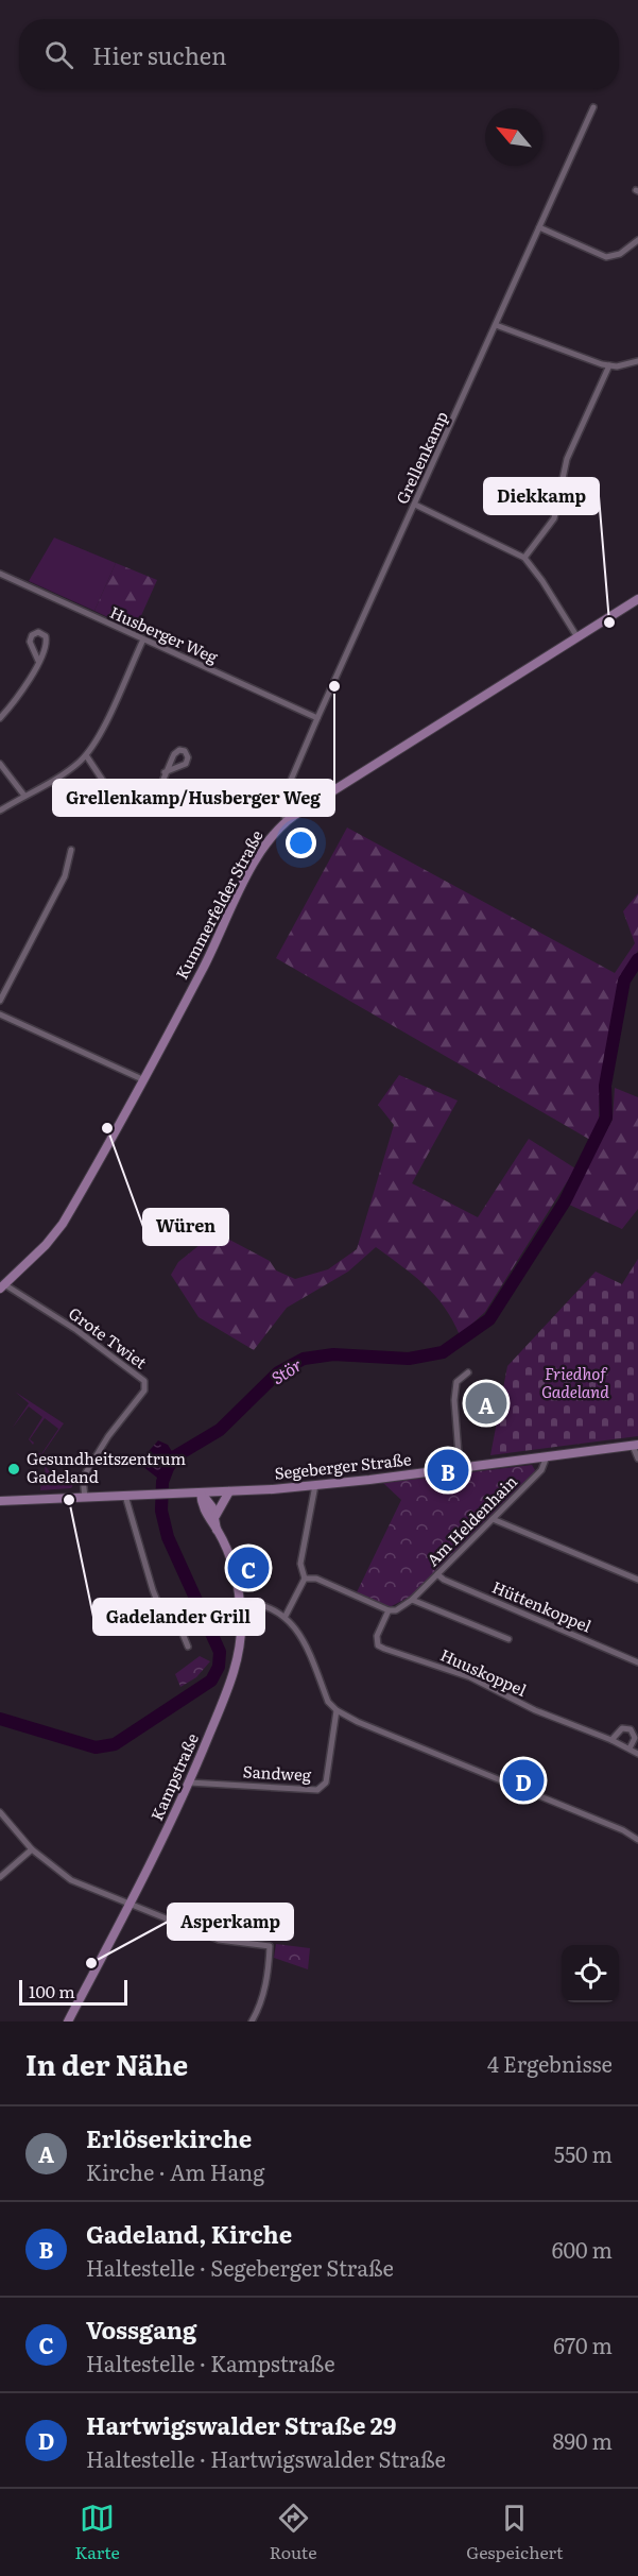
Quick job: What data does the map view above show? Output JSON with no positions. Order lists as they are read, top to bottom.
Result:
{
  "streets": {
    "street": [
      "Grellenkamp",
      "Husberger Weg",
      "Kummerfelder Straße",
      "Grote Twiet",
      "Segeberger Straße",
      "Am Heldenhain",
      "Hüttenkoppel",
      "Huuskoppel",
      "Sandweg",
      "Kampstraße"
    ]
  },
  "crossings": [
    ["Grellenkamp", "Husberger Weg"],
    ["Grellenkamp", "Kummerfelder Straße"],
    ["Kummerfelder Straße", "Grote Twiet"],
    ["Grote Twiet", "Segeberger Straße"],
    ["Segeberger Straße", "Am Heldenhain"],
    ["Segeberger Straße", "Kampstraße"],
    ["Am Heldenhain", "Hüttenkoppel"],
    ["Am Heldenhain", "Huuskoppel"],
    ["Sandweg", "Kampstraße"]
  ],
  "water": ["Stör"],
  "parks": ["Friedhof Gadeland"],
  "places": [
    "Diekkamp",
    "Grellenkamp/Husberger Weg",
    "Würen",
    "Gesundheitszentrum Gadeland",
    "Gadelander Grill",
    "Asperkamp"
  ],
  "scale_bar": "100 m",
  "north": "top left",
  "page": {
    "search": "Hier suchen",
    "pins": [
      "A",
      "B",
      "C",
      "D"
    ],
    "scale": "100 m",
    "heading": ["In der Nähe", "4 Ergebnisse"],
    "list": [
      {
        "mark": "A",
        "name": "Erlöserkirche",
        "note": "Kirche · Am Hang",
        "value": "550 m"
      },
      {
        "mark": "B",
        "name": "Gadeland, Kirche",
        "note": "Haltestelle · Segeberger Straße",
        "value": "600 m"
      },
      {
        "mark": "C",
        "name": "Vossgang",
        "note": "Haltestelle · Kampstraße",
        "value": "670 m"
      },
      {
        "mark": "D",
        "name": "Hartwigswalder Straße 29",
        "note": "Haltestelle · Hartwigswalder Straße",
        "value": "890 m"
      }
    ],
    "nav": ["Karte", "Route", "Gespeichert"]
  }
}
